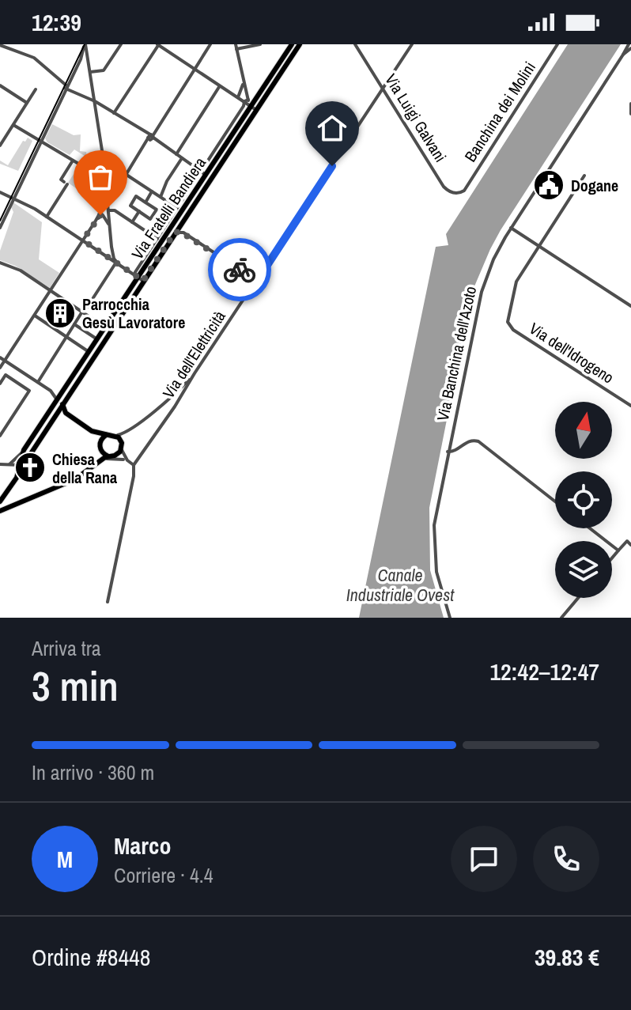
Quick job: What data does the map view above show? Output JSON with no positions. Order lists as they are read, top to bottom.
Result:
{
  "streets": {
    "main road": ["Via Fratelli Bandiera"],
    "street": [
      "Banchina dei Molini",
      "Via Luigi Galvani",
      "Via dell'Idrogeno",
      "Via Banchina dell'Azoto",
      "Via dell'Elettricità"
    ]
  },
  "crossings": [
    ["Banchina dei Molini", "Via Luigi Galvani"],
    ["Via Luigi Galvani", "Via dell'Elettricità"]
  ],
  "water": ["Canale Industriale Ovest"],
  "places": {
    "public building": ["Dogane"],
    "building": ["Parrocchia Gesù Lavoratore"],
    "church": ["Chiesa della Rana"]
  },
  "north": "top",
  "page": {
    "status": "12:39",
    "heading": ["3 min", "Arriva tra", "12:42–12:47"],
    "panel": [
      "Marco",
      "Corriere · 4.4",
      "Ordine #8448",
      "39.83 €"
    ],
    "bar": "In arrivo · 360 m",
    "round": "M"
  }
}
